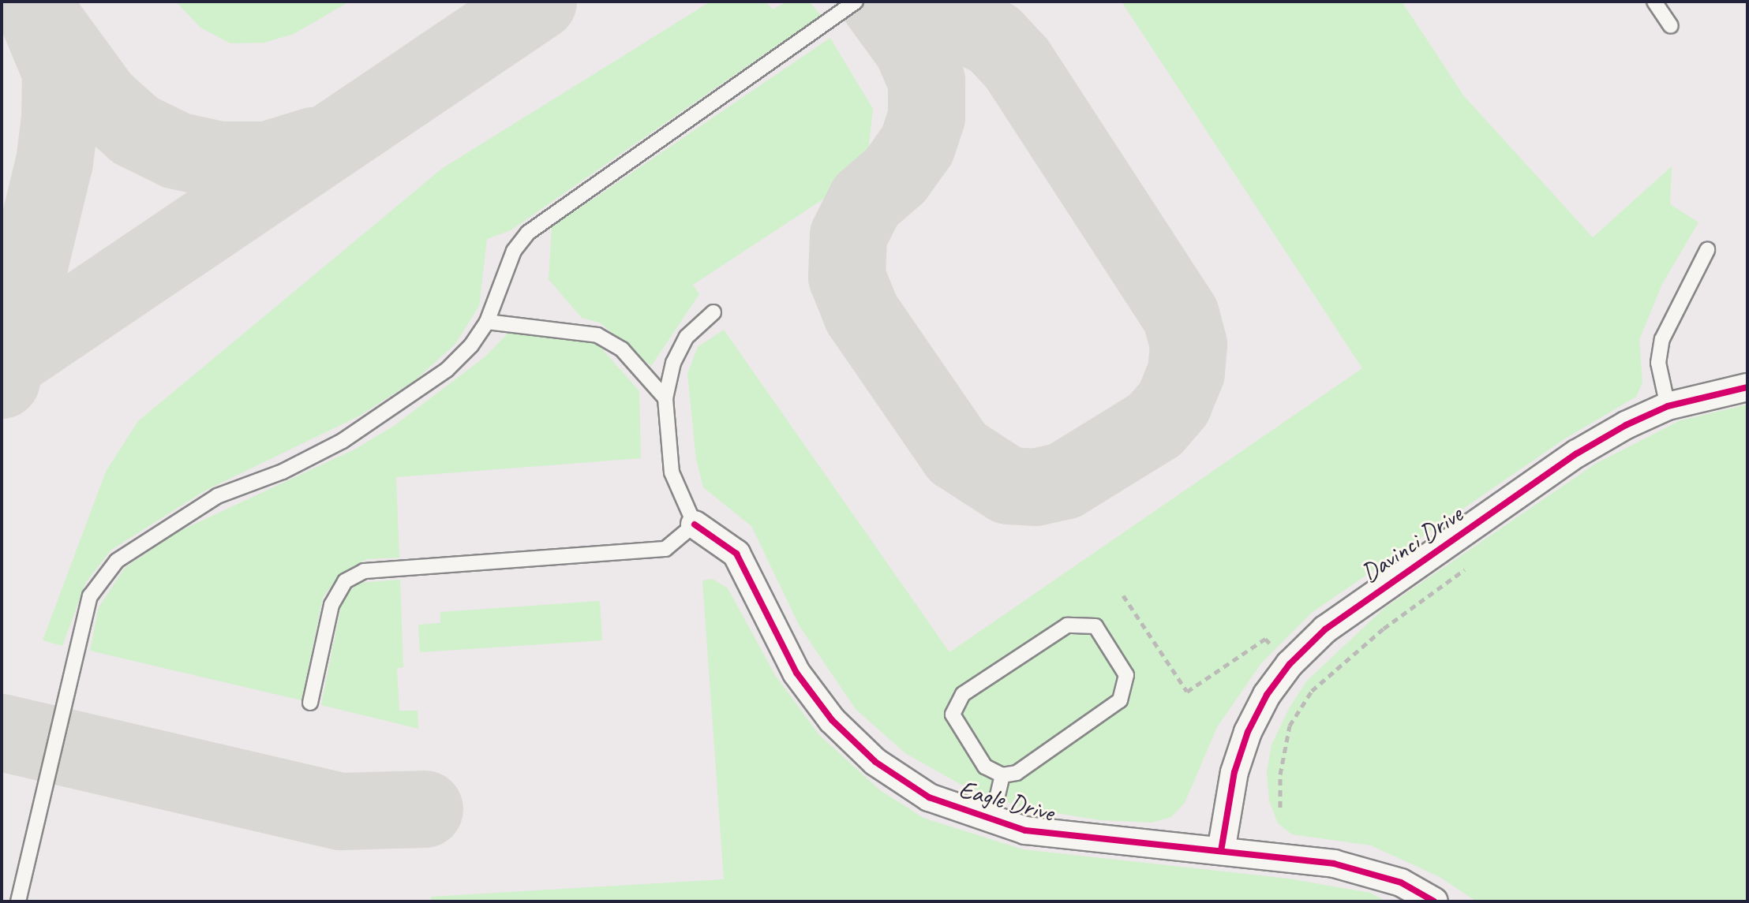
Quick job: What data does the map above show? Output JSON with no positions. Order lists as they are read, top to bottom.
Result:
{
  "streets": {
    "street": ["Davinci Drive", "Eagle Drive"]
  },
  "crossings": [
    ["Davinci Drive", "Eagle Drive"]
  ]
}
